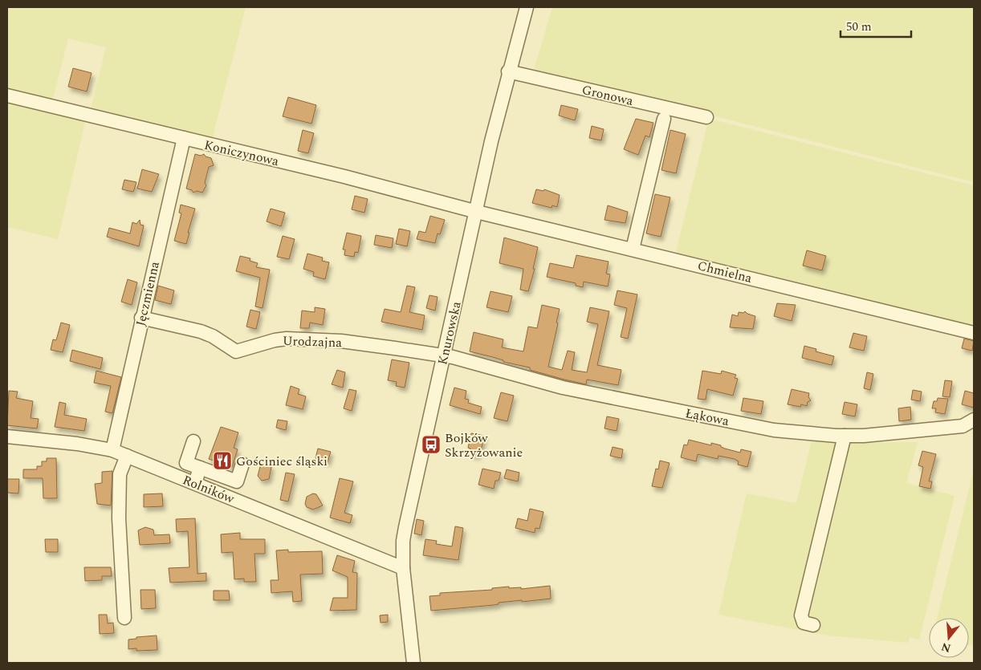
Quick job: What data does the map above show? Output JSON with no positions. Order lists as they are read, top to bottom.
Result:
{
  "streets": {
    "street": [
      "Gronowa",
      "Koniczynowa",
      "Chmielna",
      "Jęczmienna",
      "Knurowska",
      "Urodzajna",
      "Łąkowa",
      "Rolników"
    ]
  },
  "crossings": [
    ["Gronowa", "Knurowska"],
    ["Koniczynowa", "Chmielna"],
    ["Koniczynowa", "Jęczmienna"],
    ["Koniczynowa", "Knurowska"],
    ["Chmielna", "Knurowska"],
    ["Jęczmienna", "Urodzajna"],
    ["Jęczmienna", "Rolników"],
    ["Knurowska", "Urodzajna"],
    ["Knurowska", "Łąkowa"],
    ["Knurowska", "Rolników"],
    ["Urodzajna", "Łąkowa"]
  ],
  "places": {
    "bus stop": ["Bojków Skrzyżowanie"],
    "restaurant": ["Gościniec śląski"]
  },
  "scale_bar": "50 m",
  "north": "bottom"
}
